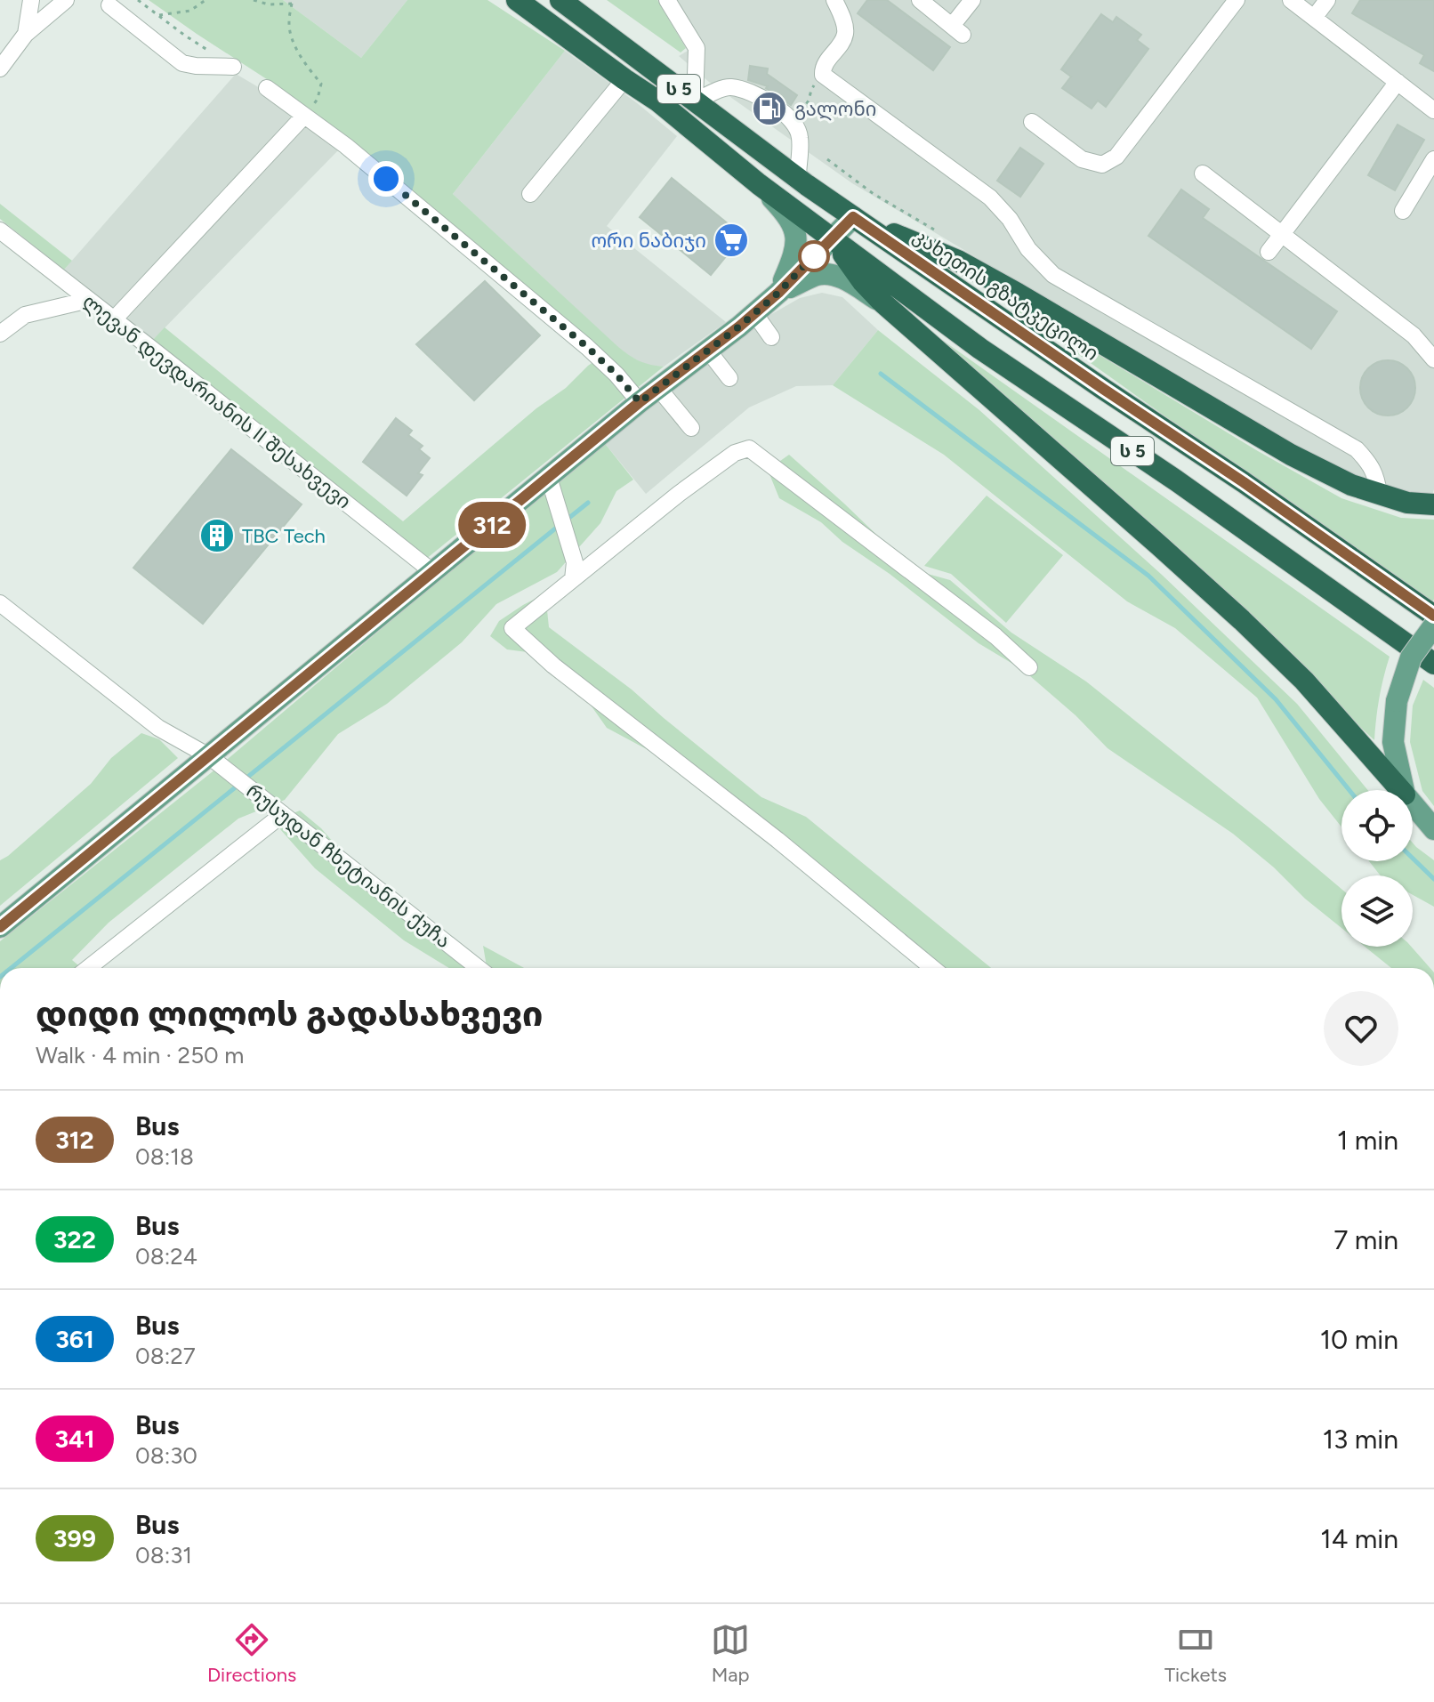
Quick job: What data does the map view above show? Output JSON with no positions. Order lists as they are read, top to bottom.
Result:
{
  "streets": {
    "highway": ["ს 5", "კახეთის გზატკეცილი"],
    "street": ["ლევან დევდარიანის II შესახვევი", "რუსუდან ჩხეტიანის ქუჩა"]
  },
  "places": {
    "fuel station": ["გალონი"],
    "supermarket": ["ორი ნაბიჯი"],
    "building": ["TBC Tech"]
  },
  "lines": ["bus line 312"],
  "page": {
    "on_map": "312",
    "heading": ["დიდი ლილოს გადასახვევი", "Walk · 4 min · 250 m"],
    "list": [
      {
        "mark": "312",
        "name": "Bus",
        "note": "08:18",
        "value": "1 min"
      },
      {
        "mark": "322",
        "name": "Bus",
        "note": "08:24",
        "value": "7 min"
      },
      {
        "mark": "361",
        "name": "Bus",
        "note": "08:27",
        "value": "10 min"
      },
      {
        "mark": "341",
        "name": "Bus",
        "note": "08:30",
        "value": "13 min"
      },
      {
        "mark": "399",
        "name": "Bus",
        "note": "08:31",
        "value": "14 min"
      }
    ],
    "tabs": ["Directions", "Map", "Tickets"]
  }
}
